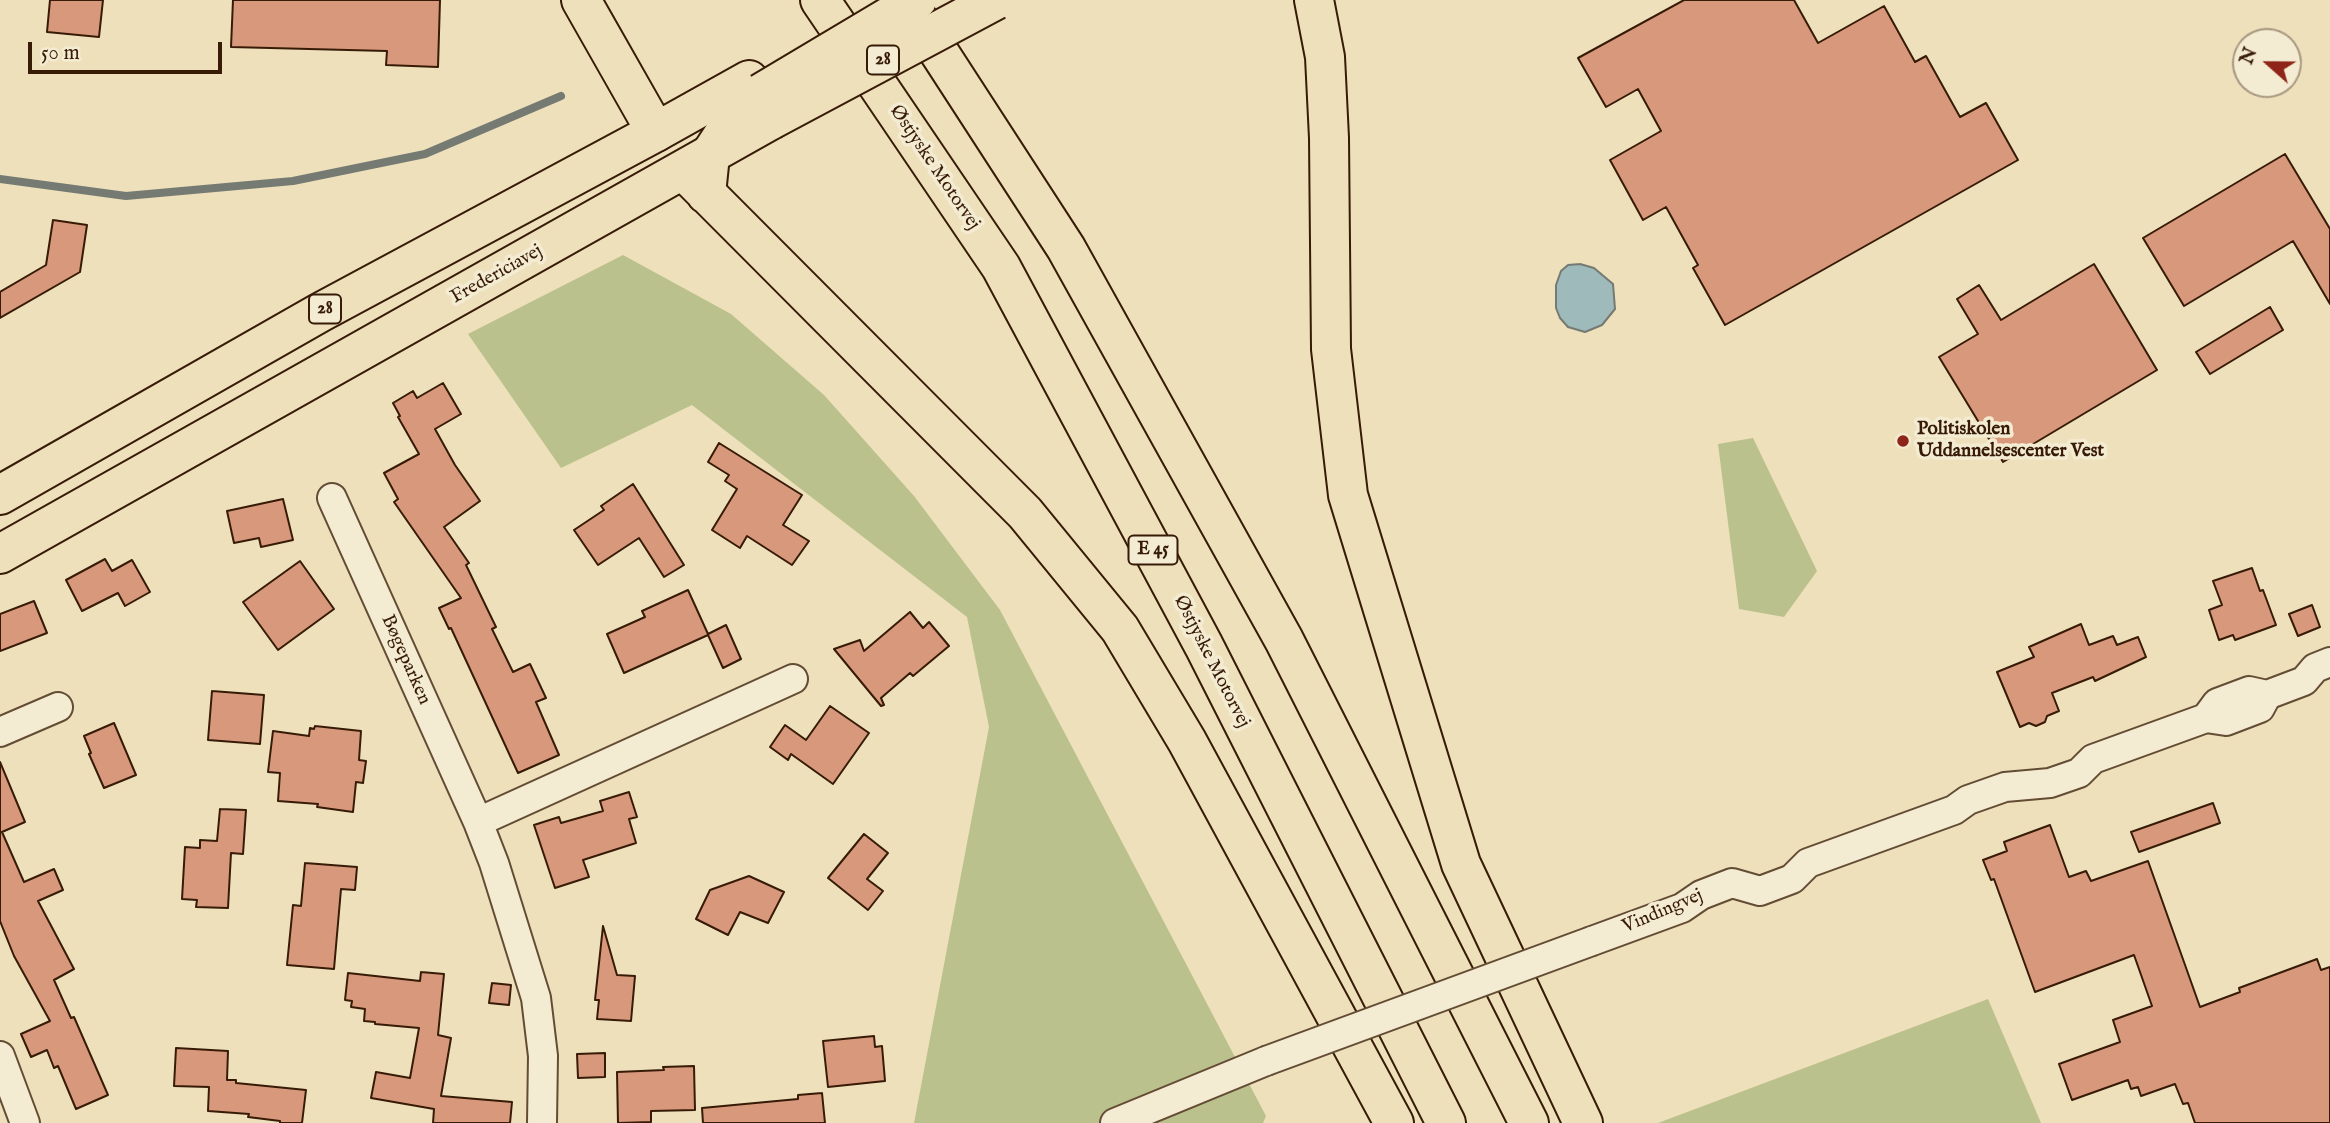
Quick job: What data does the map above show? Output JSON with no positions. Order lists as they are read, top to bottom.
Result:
{
  "streets": {
    "main road": [
      "28",
      "Østjyske Motorvej",
      "Fredericiavej",
      "E 45"
    ],
    "street": ["Bøgeparken", "Vindingvej"]
  },
  "places": ["Politiskolen Uddannelsescenter Vest"],
  "scale_bar": "50 m",
  "north": "left"
}
